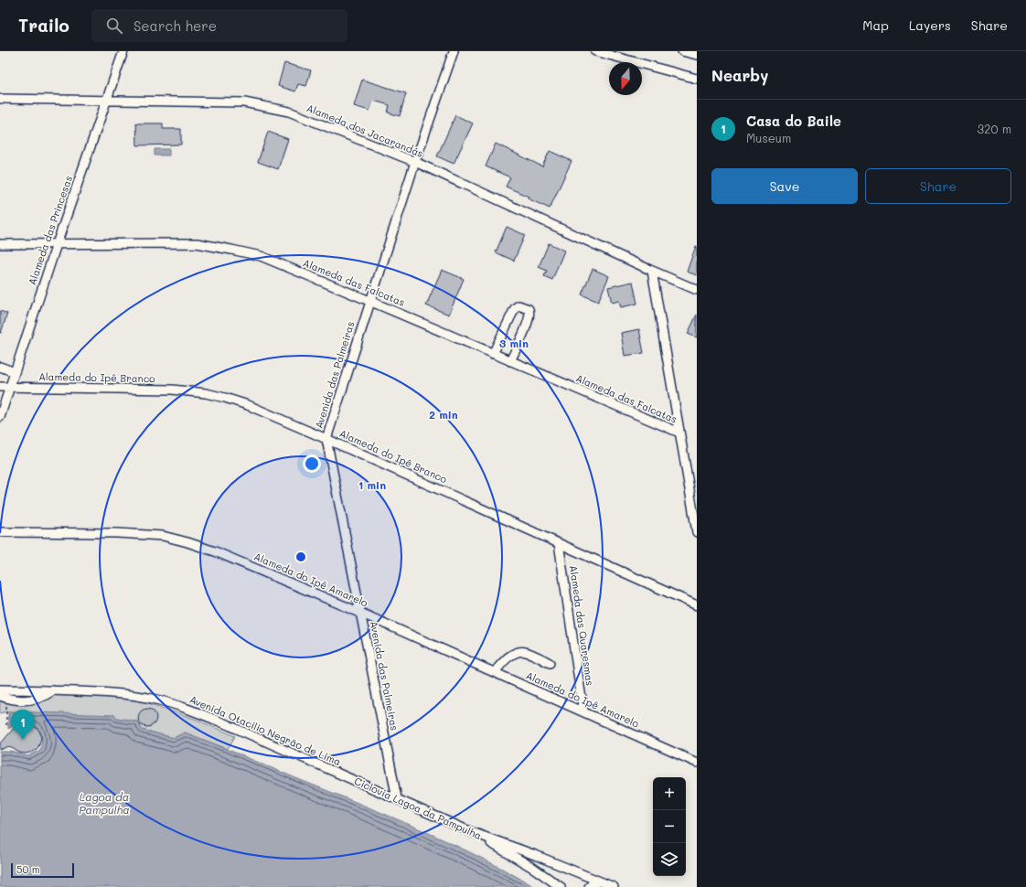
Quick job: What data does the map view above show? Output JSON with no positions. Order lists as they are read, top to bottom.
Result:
{
  "streets": {
    "street": [
      "Alameda dos Jacarandás",
      "Alameda das Princesas",
      "Alameda das Falcatas",
      "Avenida das Palmeiras",
      "Alameda do Ipê Branco",
      "Alameda do Ipê Amarelo",
      "Alameda das Quaresmas",
      "Avenida Otacílio Negrão de Lima"
    ]
  },
  "crossings": [
    ["Alameda dos Jacarandás", "Alameda das Princesas"],
    ["Alameda dos Jacarandás", "Avenida das Palmeiras"],
    ["Alameda das Princesas", "Alameda das Falcatas"],
    ["Alameda das Princesas", "Alameda do Ipê Branco"],
    ["Alameda das Falcatas", "Avenida das Palmeiras"],
    ["Avenida das Palmeiras", "Alameda do Ipê Branco"],
    ["Avenida das Palmeiras", "Alameda do Ipê Amarelo"],
    ["Avenida das Palmeiras", "Avenida Otacílio Negrão de Lima"],
    ["Alameda do Ipê Branco", "Alameda das Quaresmas"],
    ["Alameda do Ipê Amarelo", "Alameda das Quaresmas"]
  ],
  "water": ["Lagoa da Pampulha"],
  "scale_bar": "50 m",
  "north": "bottom",
  "page": {
    "header": "Trailo",
    "search": "Search here",
    "nav": ["Map", "Layers", "Share"],
    "heading": "Nearby",
    "list": [
      {
        "mark": "1",
        "name": "Casa do Baile",
        "note": "Museum",
        "value": "320 m"
      }
    ],
    "buttons": ["Save", "Share"],
    "pins": "1",
    "map_buttons": ["+", "−"],
    "scale": "50 m"
  },
  "rings": ["3 min", "2 min", "1 min"]
}
